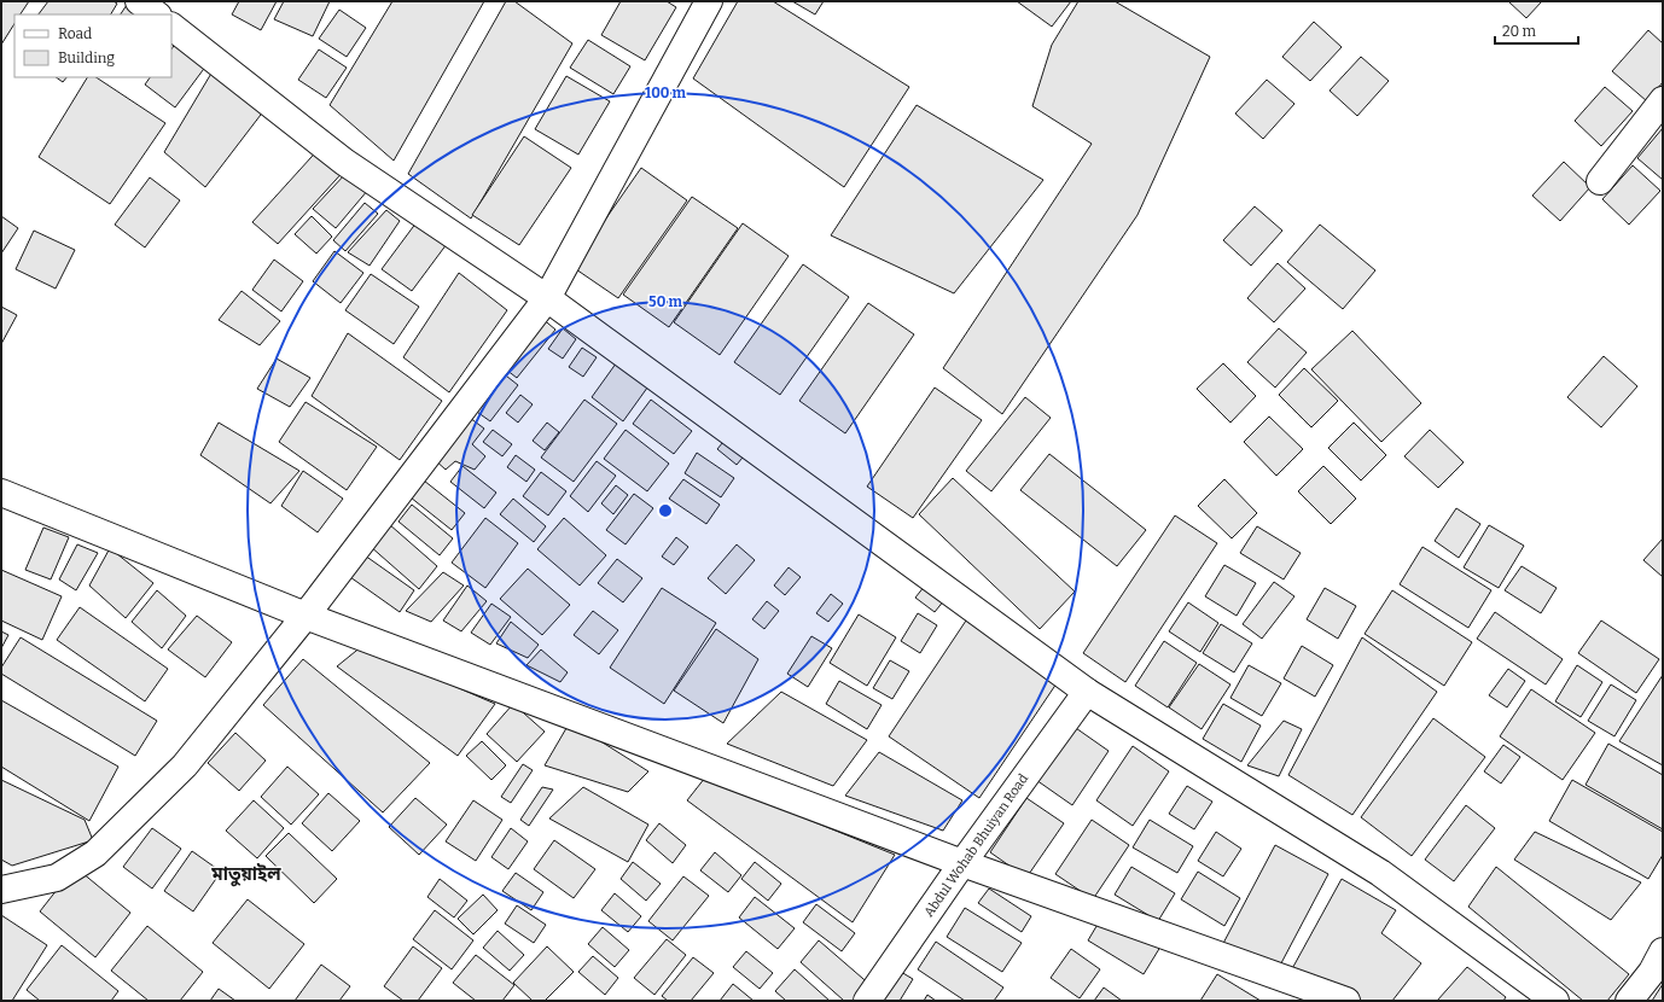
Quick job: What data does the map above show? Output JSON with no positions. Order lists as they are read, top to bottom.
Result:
{
  "streets": {
    "street": ["Abdul Wohab Bhuiyan Road"]
  },
  "districts": ["মাতুয়াইল"],
  "legend": ["Road", "Building"],
  "scale_bar": "20 m",
  "rings": ["100 m", "50 m"]
}
